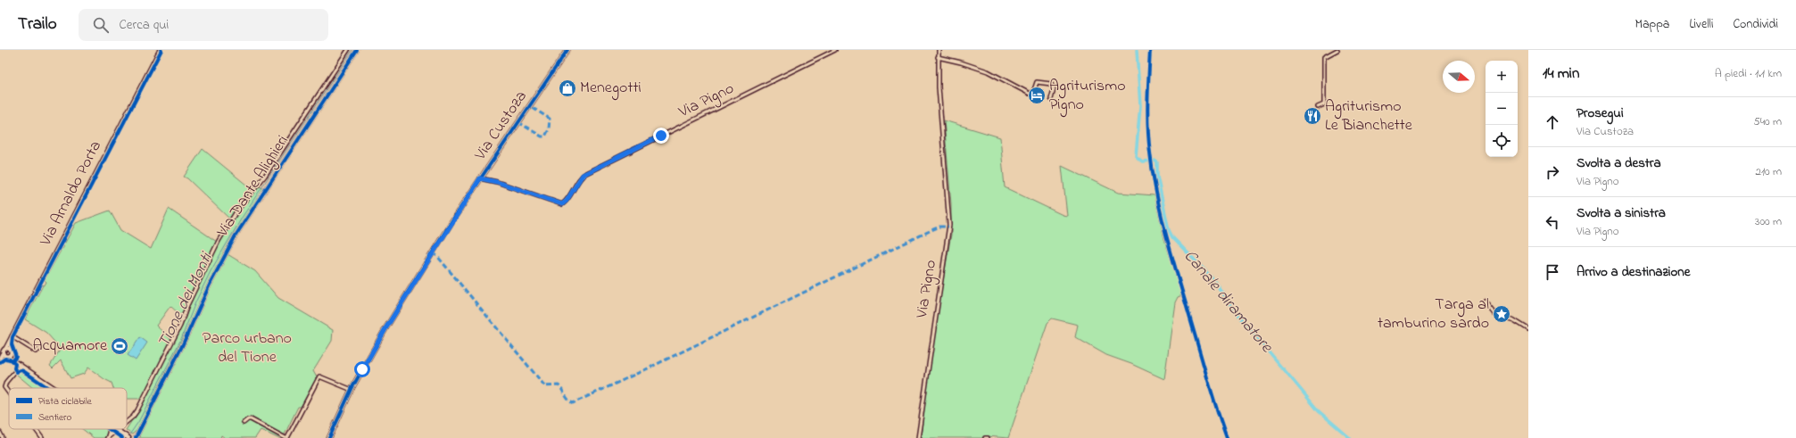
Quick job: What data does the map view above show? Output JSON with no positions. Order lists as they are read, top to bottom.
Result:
{
  "streets": {
    "main road": ["Via Custoza", "Via Arnaldo Porta"],
    "street": ["Via Pigno", "Via Dante Alighieri"]
  },
  "crossings": [
    ["Via Pigno", "Via Custoza"]
  ],
  "water": ["Tione dei Monti", "Canale diramatore"],
  "parks": ["Parco urbano del Tione"],
  "places": {
    "shop": ["Menegotti"],
    "hotel": ["Agriturismo Pigno"],
    "restaurant": ["Agriturismo Le Bianchette"],
    "place": ["Targa al tamburino sardo"],
    "sports": ["Acquamore"]
  },
  "legend": ["Pista ciclabile", "Sentiero"],
  "north": "right",
  "page": {
    "header": "Trailo",
    "search": "Cerca qui",
    "nav": ["Mappa", "Livelli", "Condividi"],
    "heading": ["14 min", "A piedi · 1.1 km"],
    "map_buttons": ["+", "−"],
    "list": [
      ["Prosegui", "Via Custoza", "540 m"],
      ["Svolta a destra", "Via Pigno", "210 m"],
      ["Svolta a sinistra", "Via Pigno", "300 m"],
      "Arrivo a destinazione"
    ]
  }
}
